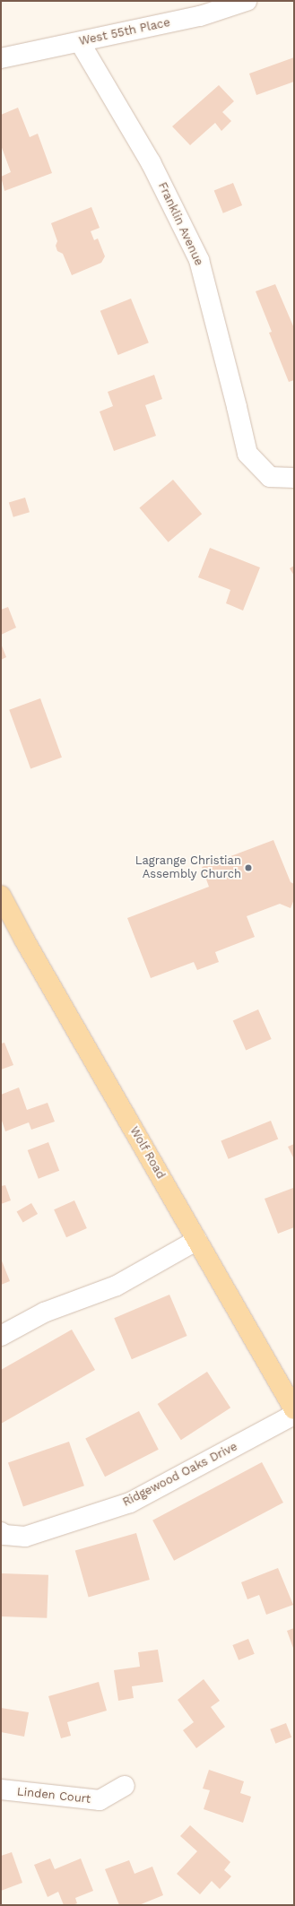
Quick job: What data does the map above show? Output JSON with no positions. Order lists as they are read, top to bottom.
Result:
{
  "streets": {
    "main road": ["Wolf Road"],
    "street": [
      "West 55th Place",
      "Franklin Avenue",
      "Ridgewood Oaks Drive",
      "Linden Court"
    ]
  },
  "crossings": [
    ["West 55th Place", "Franklin Avenue"]
  ],
  "places": ["Lagrange Christian Assembly Church"]
}
